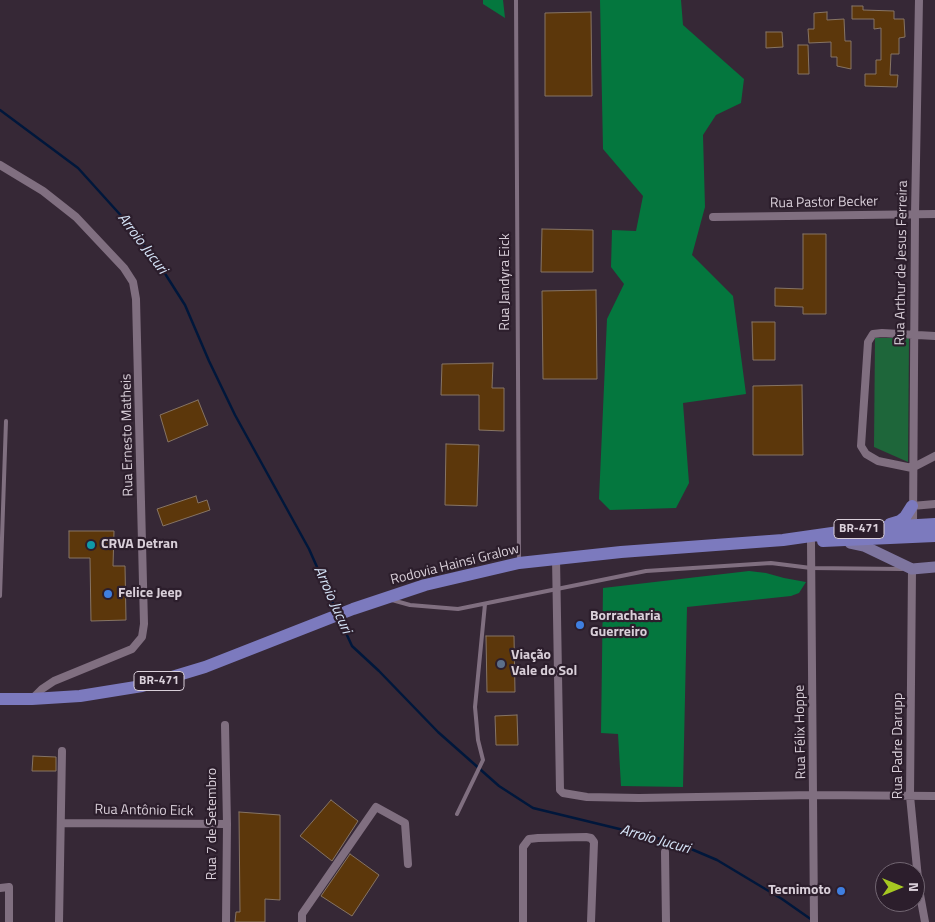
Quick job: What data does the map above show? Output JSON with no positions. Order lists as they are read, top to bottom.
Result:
{
  "streets": {
    "main road": ["BR-471", "Rodovia Hainsi Gralow"],
    "street": [
      "Rua Pastor Becker",
      "Rua Arthur de Jesus Ferreira",
      "Rua Ernesto Matheis",
      "Rua Félix Hoppe",
      "Rua Padre Darupp",
      "Rua Antônio Eick",
      "Rua 7 de Setembro"
    ],
    "lane": ["Rua Jandyra Eick"]
  },
  "crossings": [
    ["Rua Pastor Becker", "Rua Arthur de Jesus Ferreira"],
    ["Rua Arthur de Jesus Ferreira", "Rodovia Hainsi Gralow"],
    ["Rua Jandyra Eick", "Rodovia Hainsi Gralow"],
    ["Rua Ernesto Matheis", "Rodovia Hainsi Gralow"],
    ["Rodovia Hainsi Gralow", "Rua Félix Hoppe"],
    ["Rua Antônio Eick", "Rua 7 de Setembro"]
  ],
  "water": ["Arroio Jucuri"],
  "places": [
    "CRVA Detran",
    "Felice Jeep",
    "Borracharia Guerreiro",
    "Viação Vale do Sol",
    "Tecnimoto"
  ],
  "north": "right"
}
